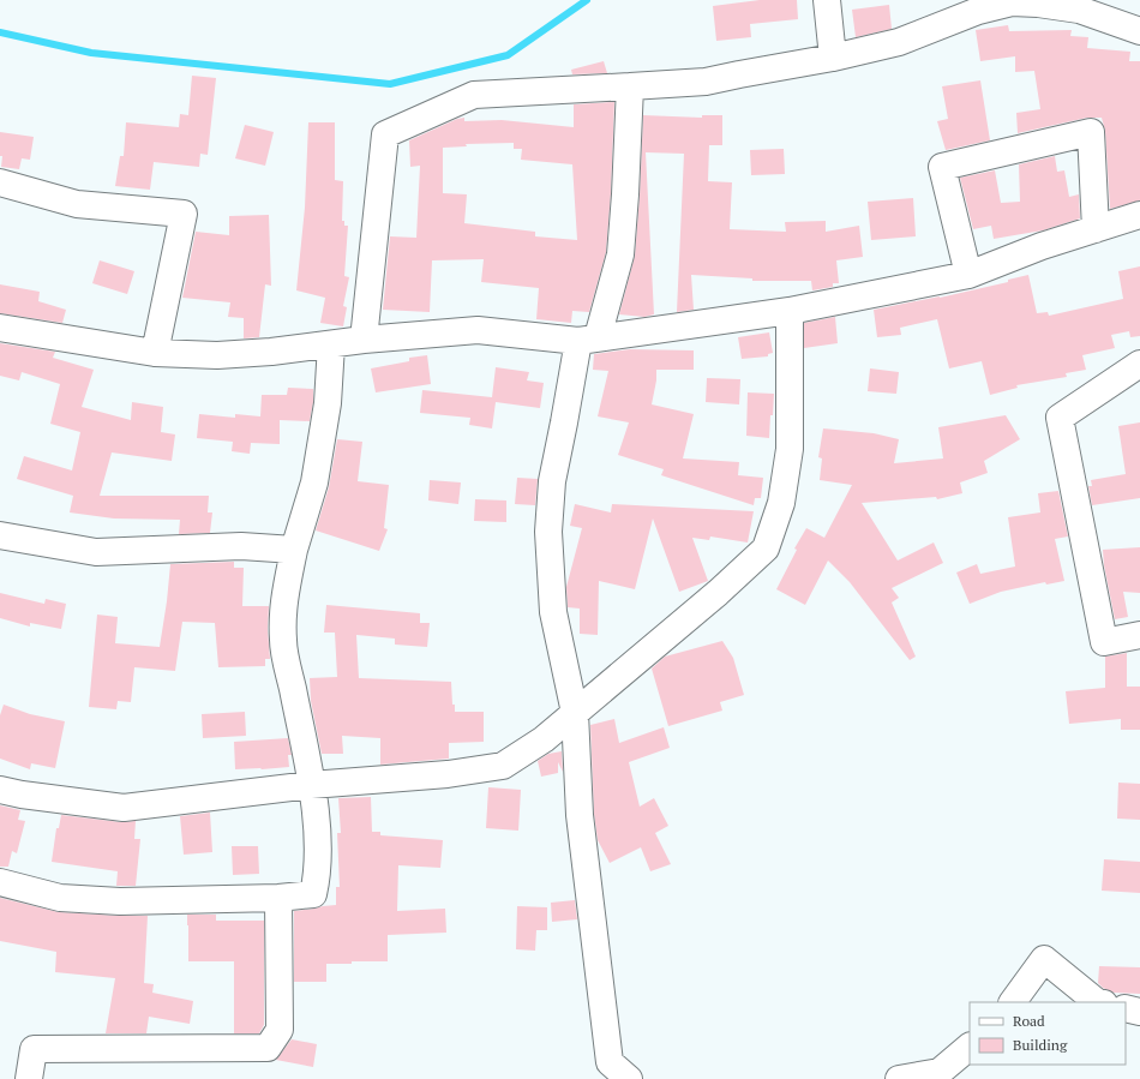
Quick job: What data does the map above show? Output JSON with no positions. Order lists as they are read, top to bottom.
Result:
{
  "legend": ["Road", "Building"]
}
